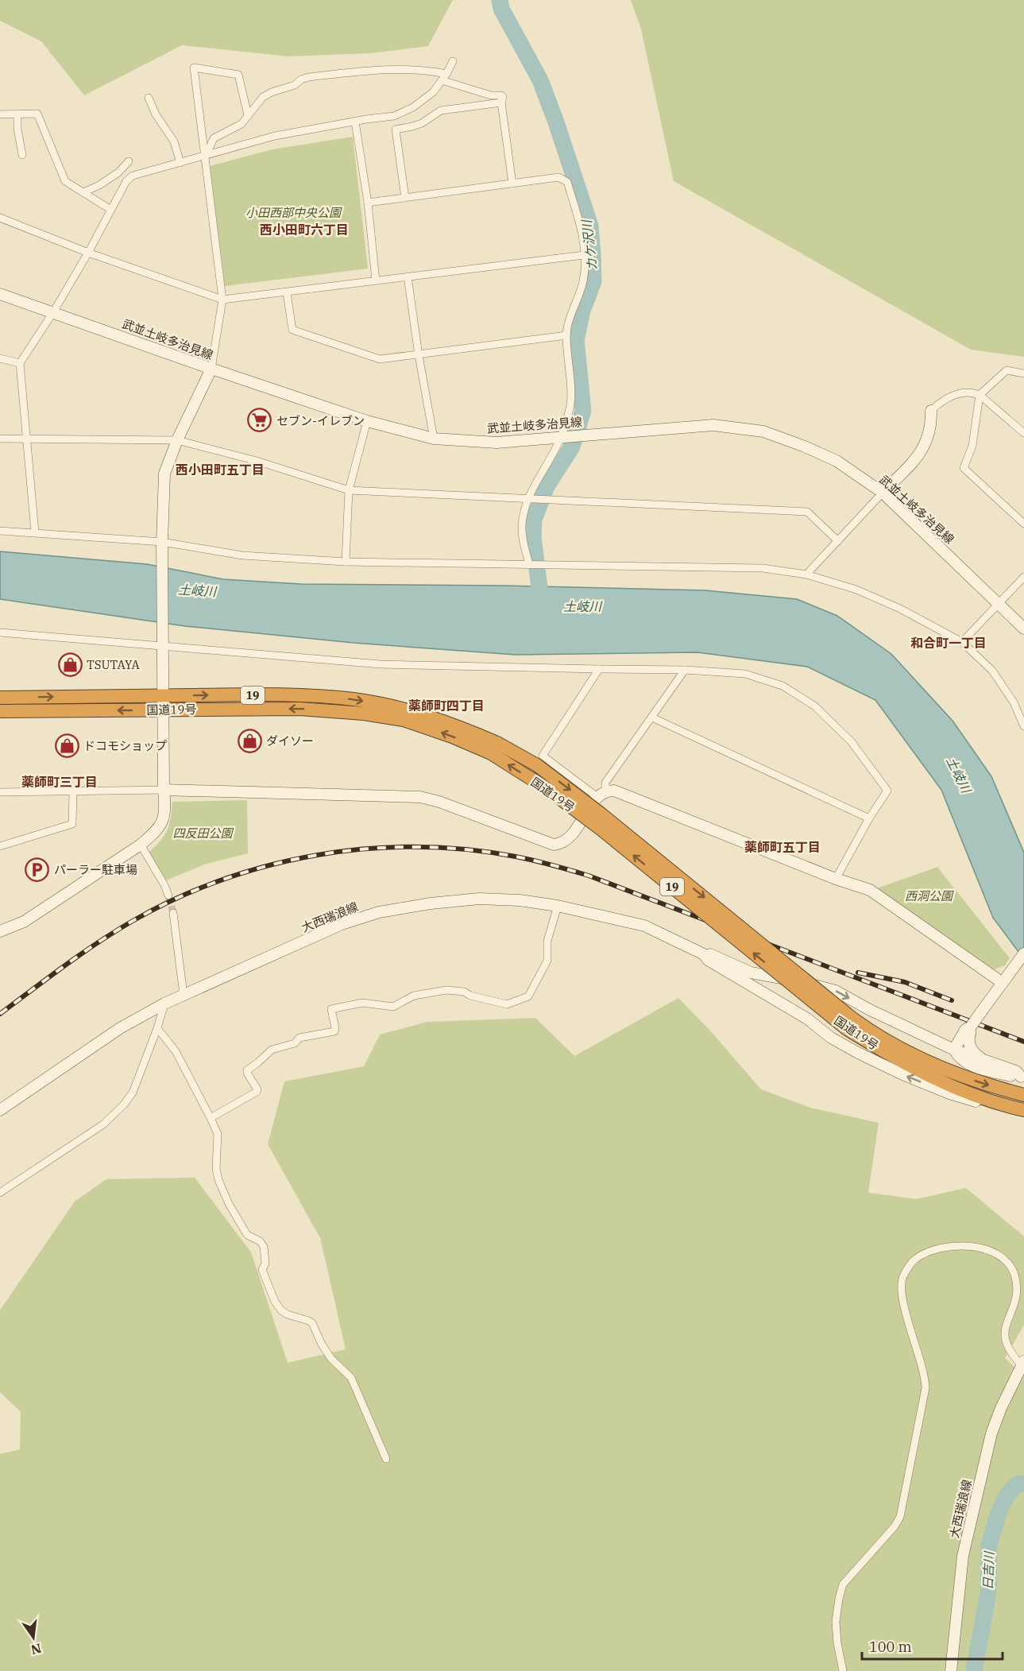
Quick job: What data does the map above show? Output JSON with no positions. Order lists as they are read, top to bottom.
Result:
{
  "streets": {
    "highway": ["19", "国道19号"],
    "main road": ["武並土岐多治見線", "大西瑞浪線"]
  },
  "districts": [
    "西小田町六丁目",
    "西小田町五丁目",
    "和合町一丁目",
    "薬師町四丁目",
    "薬師町三丁目",
    "薬師町五丁目"
  ],
  "water": ["カケ沢川", "土岐川", "日吉川"],
  "parks": ["小田西部中央公園", "四反田公園", "西洞公園"],
  "places": {
    "supermarket": ["セブン-イレブン"],
    "shop": ["TSUTAYA", "ダイソー", "ドコモショップ"],
    "parking": ["パーラー駐車場"]
  },
  "scale_bar": "100 m",
  "north": "bottom"
}
